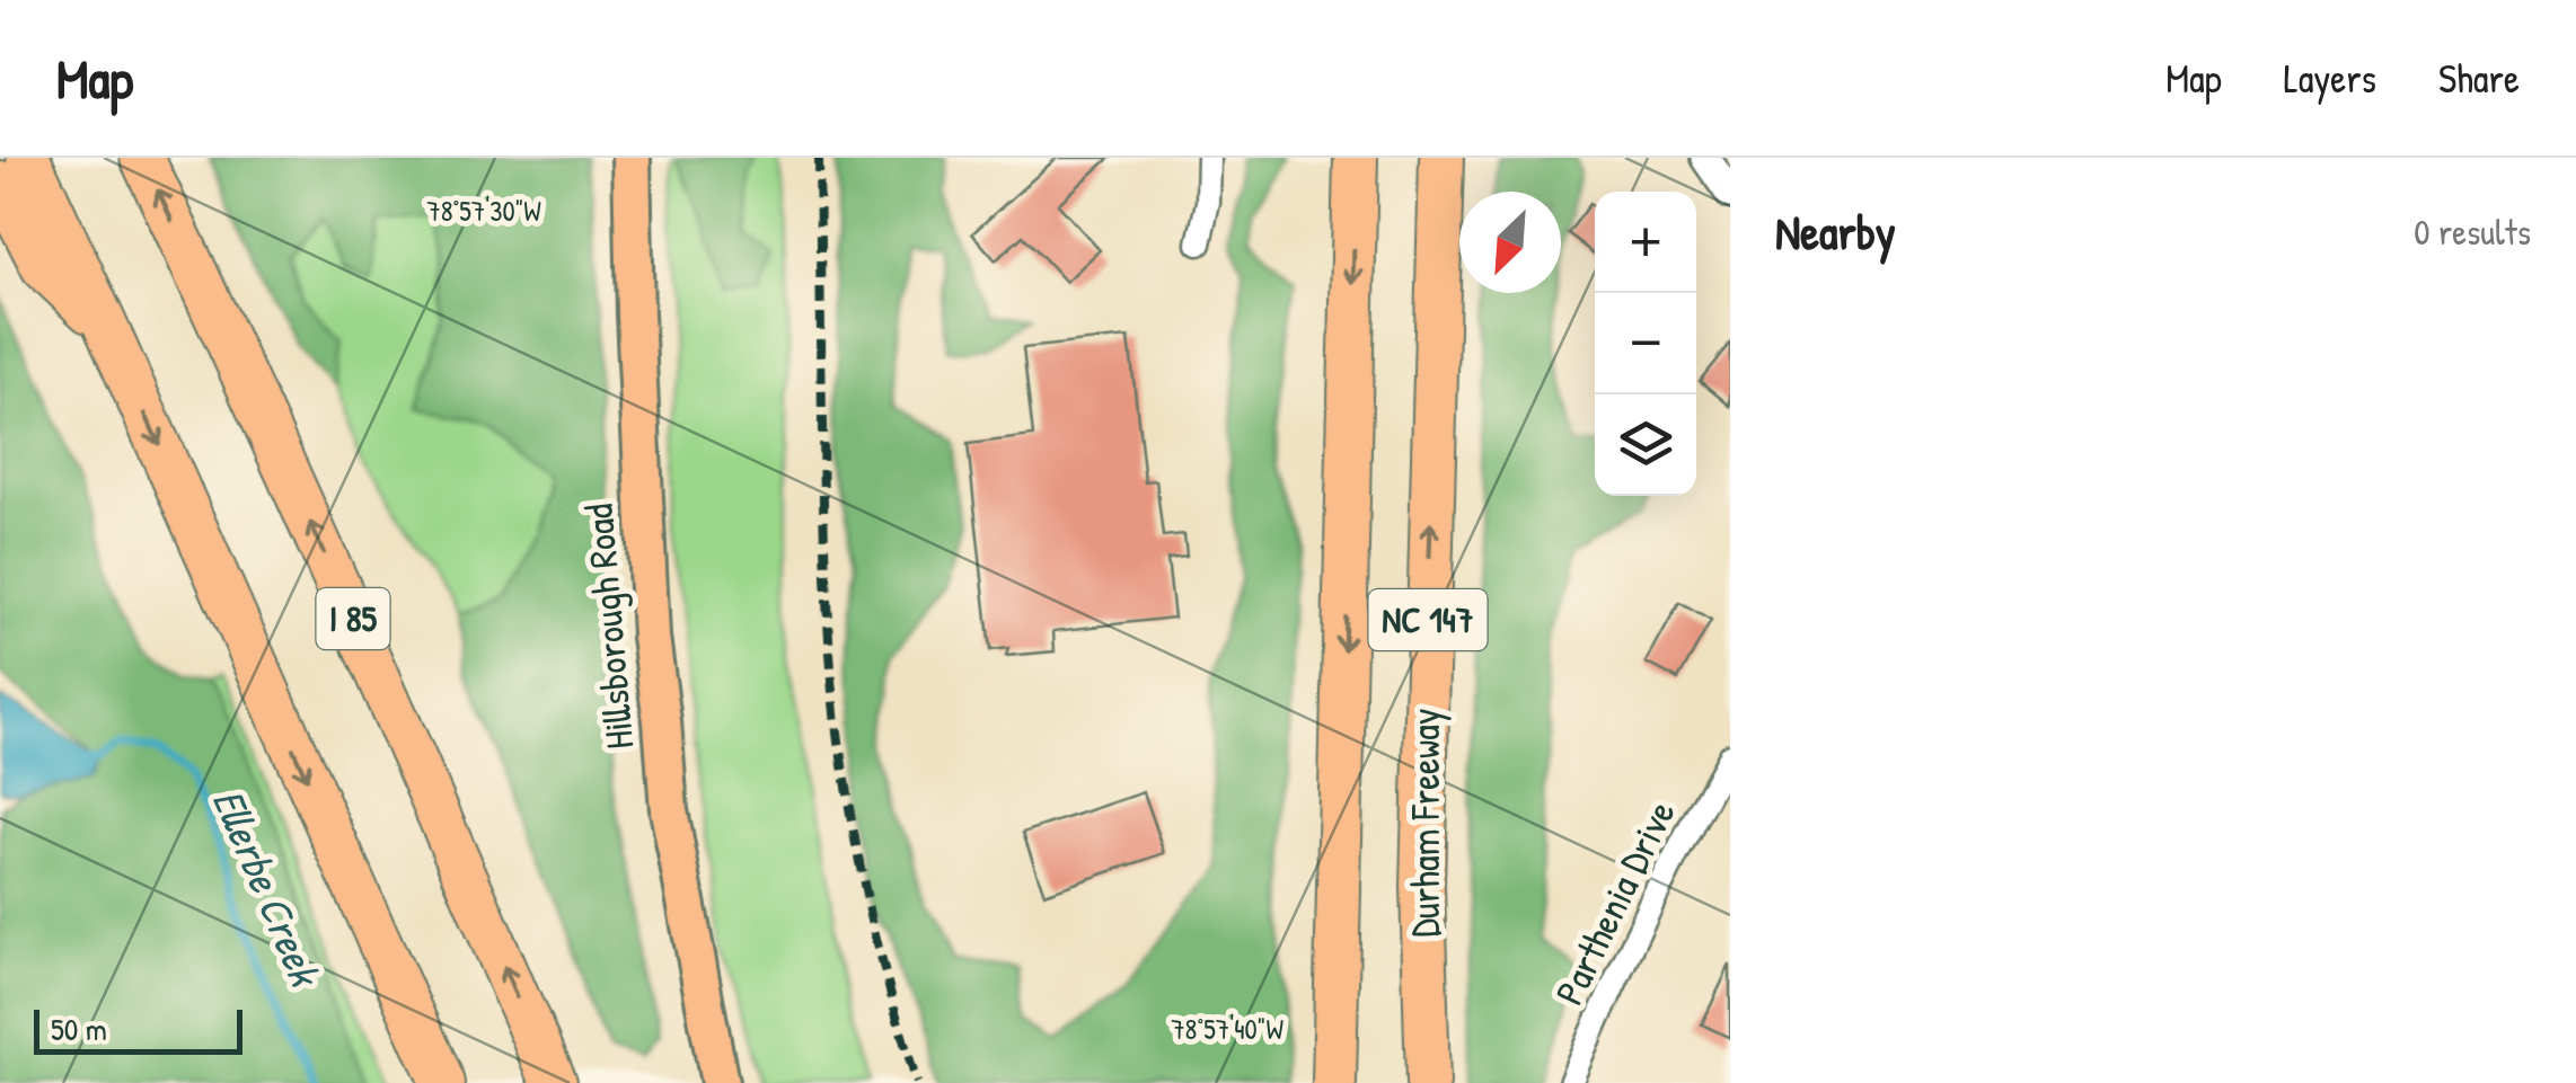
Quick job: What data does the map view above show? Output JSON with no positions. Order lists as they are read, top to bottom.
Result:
{
  "streets": {
    "highway": ["I 85", "NC 147", "Durham Freeway"],
    "main road": ["Hillsborough Road"],
    "street": ["Parthenia Drive"]
  },
  "water": ["Ellerbe Creek"],
  "scale_bar": "50 m",
  "north": "bottom left",
  "page": {
    "header": "Map",
    "nav": ["Map", "Layers", "Share"],
    "heading": ["Nearby", "0 results"],
    "map_buttons": ["+", "−"],
    "scale": "50 m"
  },
  "coordinates": ["78°57'30\"W", "78°57'40\"W"]
}
